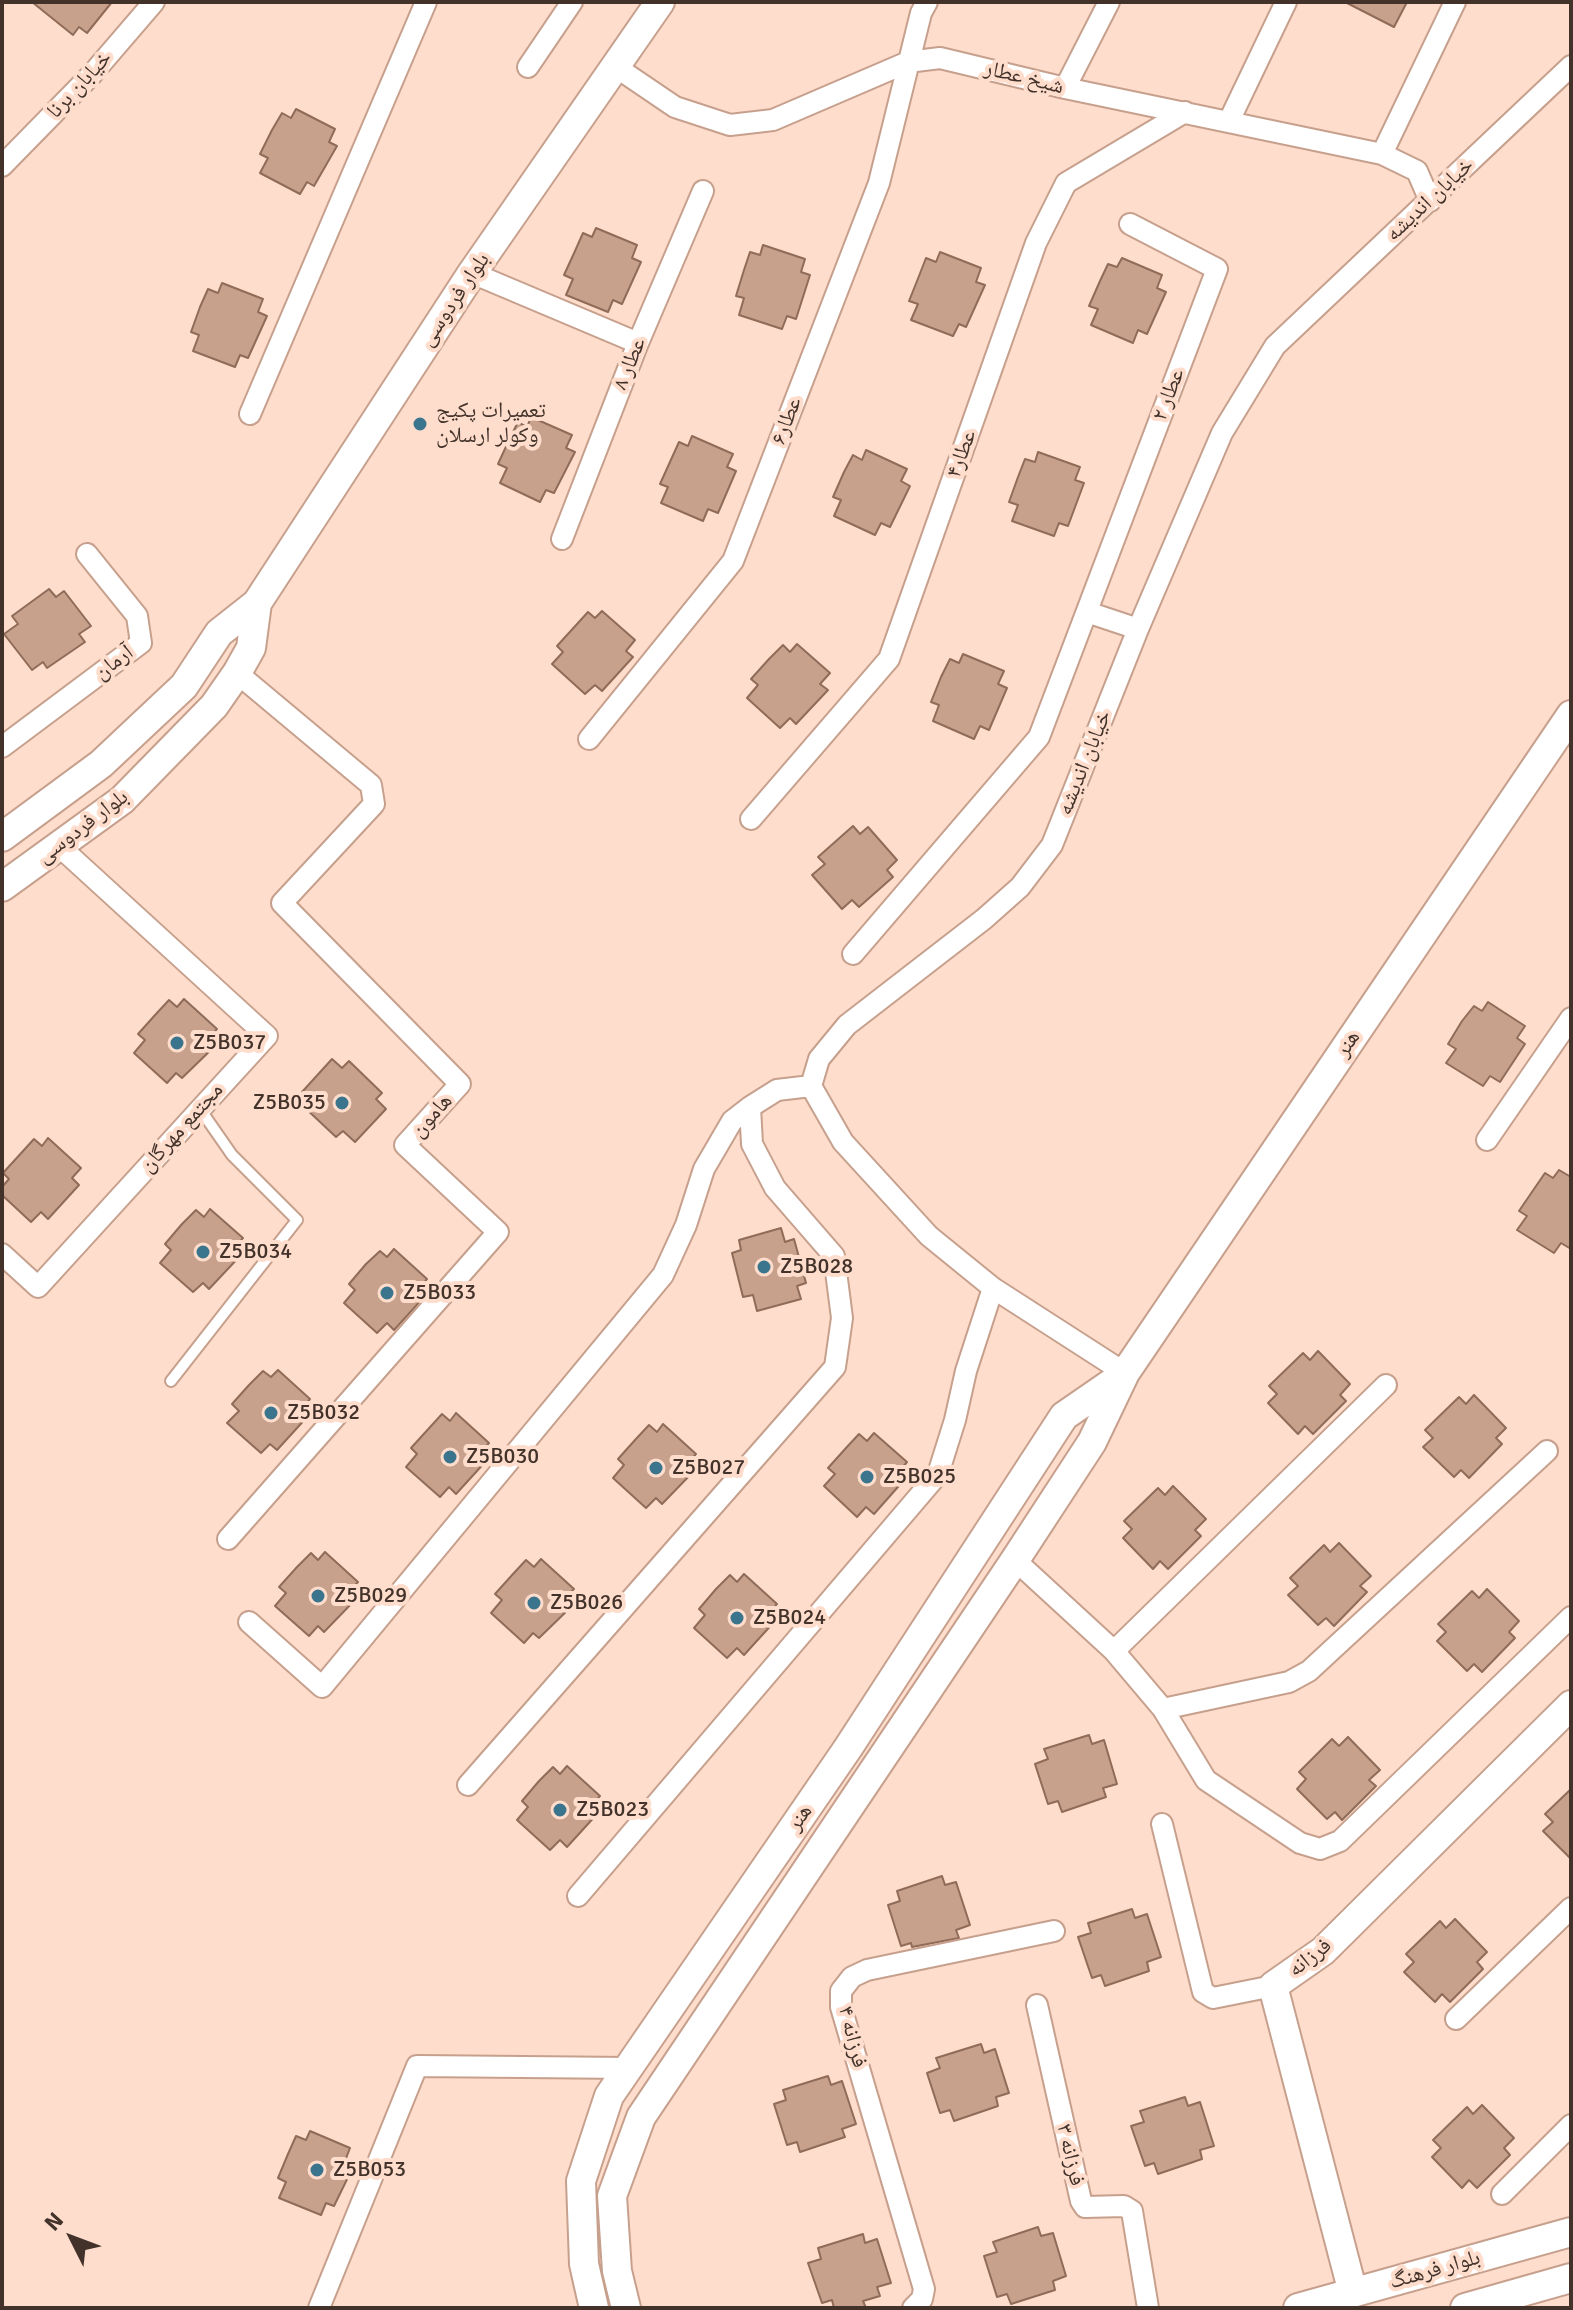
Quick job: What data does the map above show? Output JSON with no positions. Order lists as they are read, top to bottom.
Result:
{
  "streets": {
    "street": [
      "شیخ عطار",
      "خیابان برنا",
      "خیابان اندیشه",
      "بلوار فردوسی",
      "عطار ۸",
      "عطار ۲",
      "عطار۶",
      "عطار۴",
      "آرمان",
      "هنر",
      "هامون",
      "مجتمع مهرگان",
      "فرزانه",
      "فرزانه ۴",
      "فرزانه ۳",
      "بلوار فرهنگ"
    ]
  },
  "crossings": [
    ["شیخ عطار", "خیابان اندیشه"],
    ["شیخ عطار", "بلوار فردوسی"],
    ["شیخ عطار", "عطار۶"],
    ["شیخ عطار", "عطار۴"],
    ["بلوار فردوسی", "هامون"],
    ["بلوار فردوسی", "مجتمع مهرگان"],
    ["فرزانه", "بلوار فرهنگ"]
  ],
  "places": [
    "تعمیرات پکیج وکولر ارسلان",
    "Z5B037",
    "Z5B035",
    "Z5B034",
    "Z5B028",
    "Z5B033",
    "Z5B032",
    "Z5B030",
    "Z5B027",
    "Z5B025",
    "Z5B029",
    "Z5B026",
    "Z5B024",
    "Z5B023",
    "Z5B053"
  ],
  "north": "top left"
}
